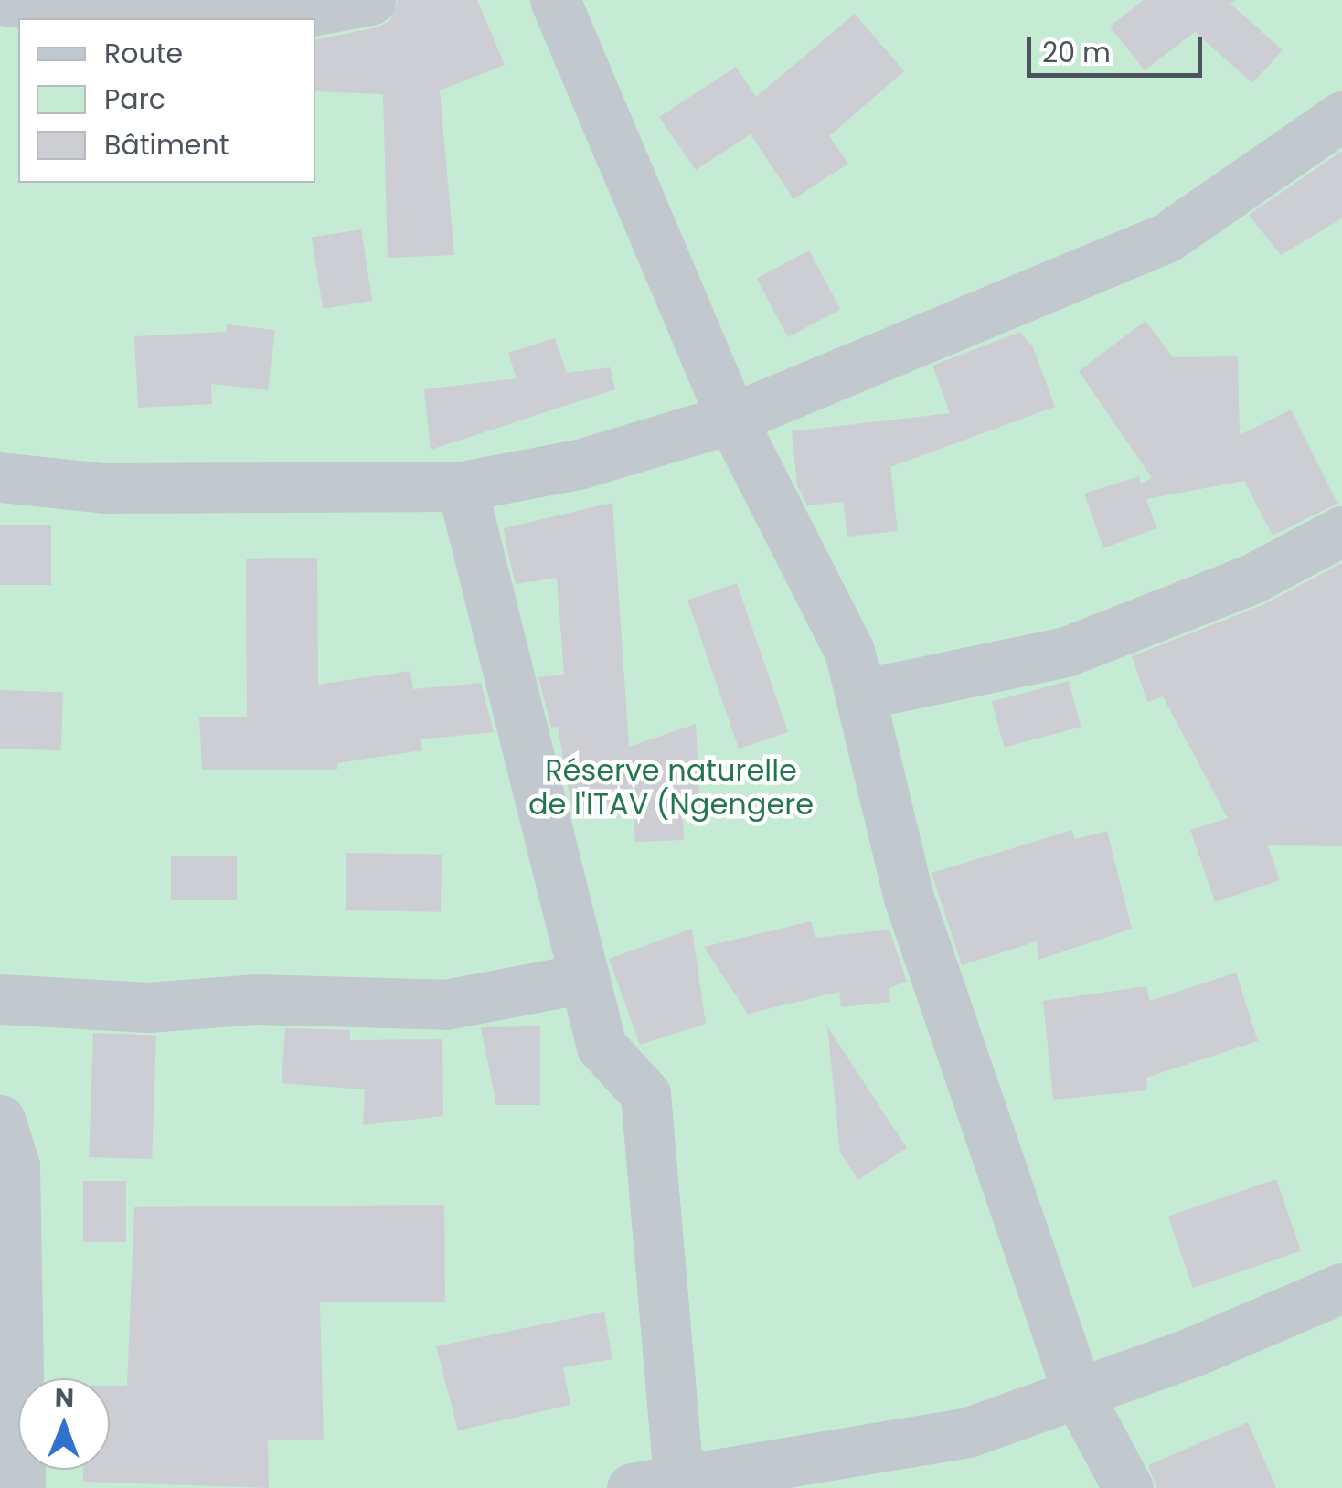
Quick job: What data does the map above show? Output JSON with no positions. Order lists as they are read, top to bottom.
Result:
{
  "parks": ["Réserve naturelle de l'ITAV (Ngengere"],
  "legend": ["Route", "Parc", "Bâtiment"],
  "scale_bar": "20 m",
  "north": "top"
}
